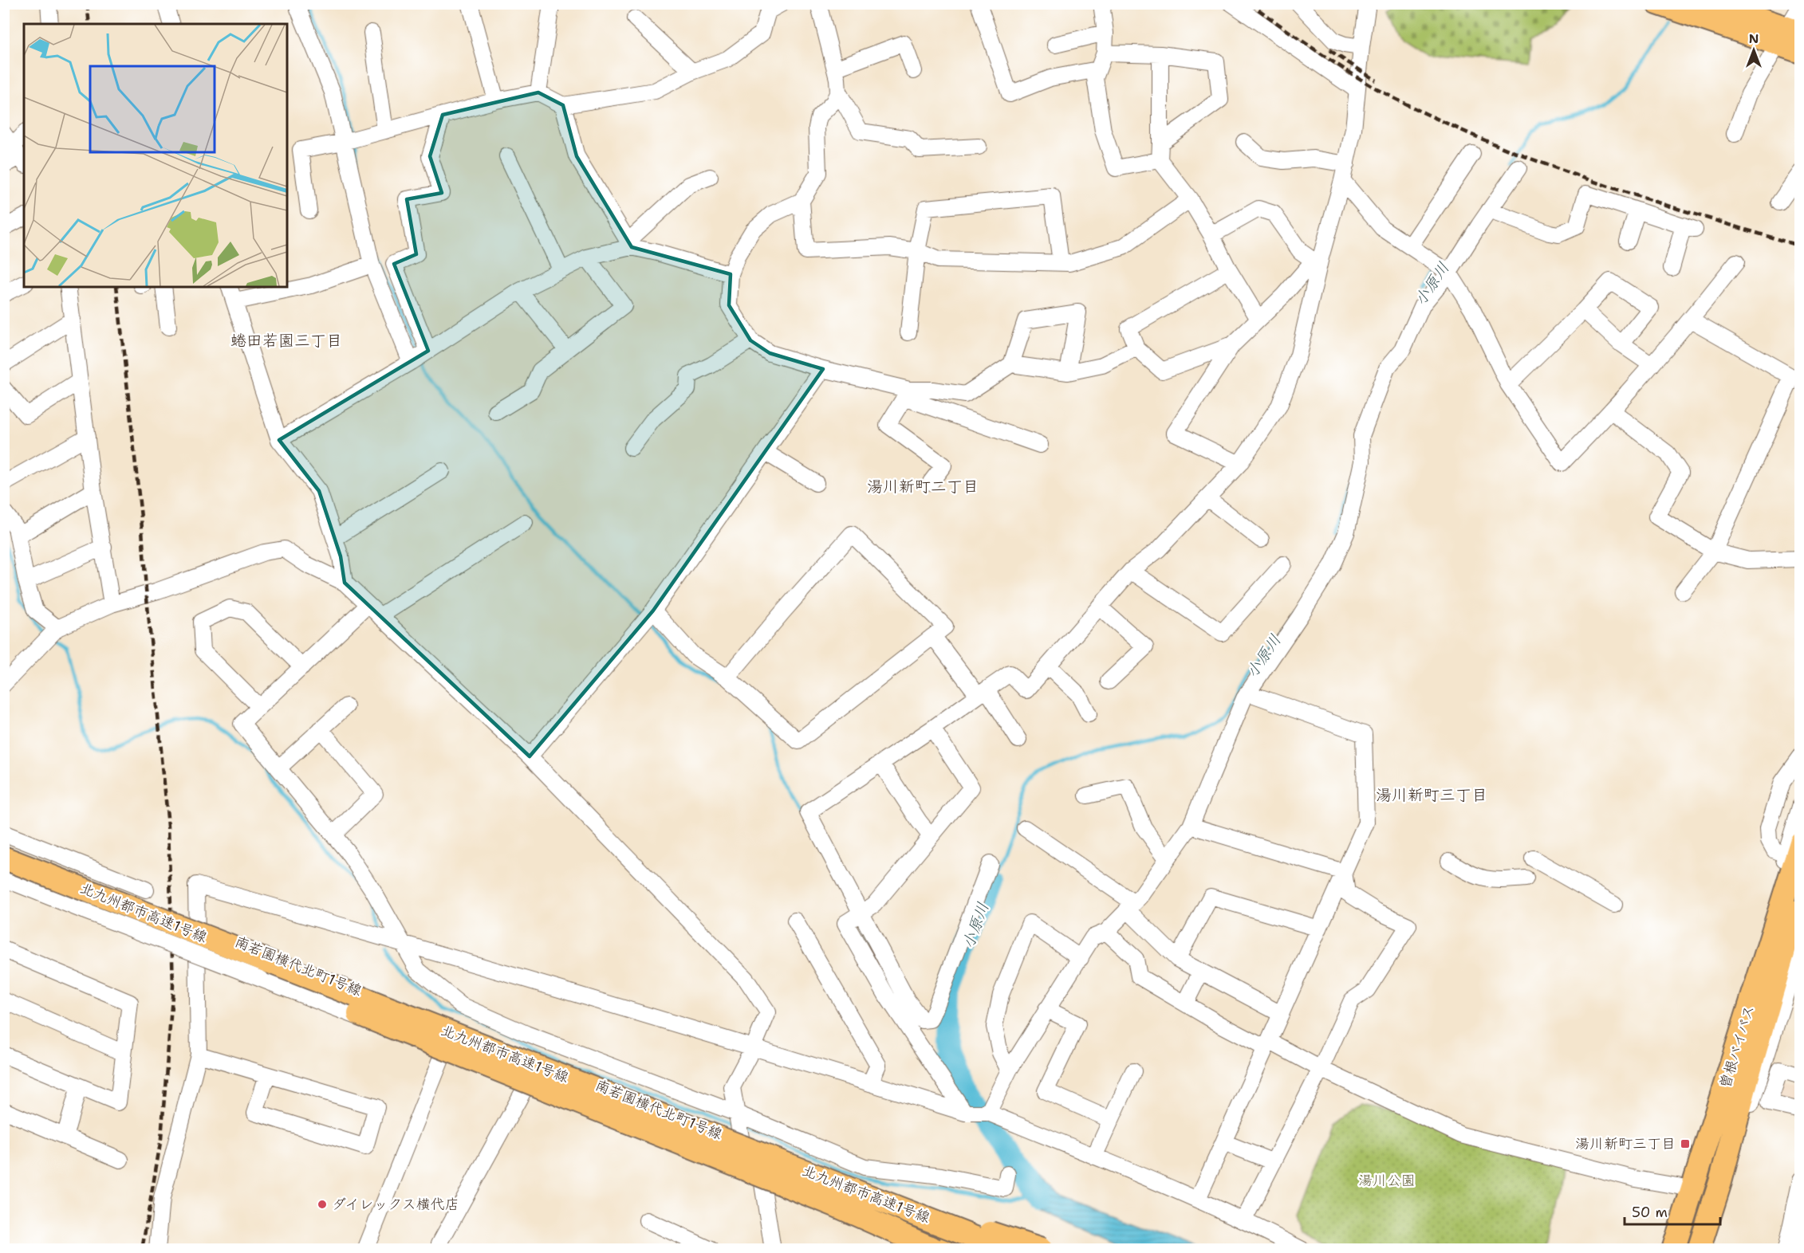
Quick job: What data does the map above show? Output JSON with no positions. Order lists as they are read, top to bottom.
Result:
{
  "streets": {
    "highway": ["北九州都市高速1号線", "曽根バイパス"],
    "street": ["南若園横代北町1号線"]
  },
  "crossings": [
    ["北九州都市高速1号線", "南若園横代北町1号線"]
  ],
  "districts": ["蜷田若園三丁目", "湯川新町二丁目", "湯川新町三丁目"],
  "water": ["小原川"],
  "parks": ["湯川公園"],
  "places": {
    "transit": ["湯川新町三丁目"],
    "other": ["ダイレックス横代店"]
  },
  "scale_bar": "50 m",
  "north": "top"
}
